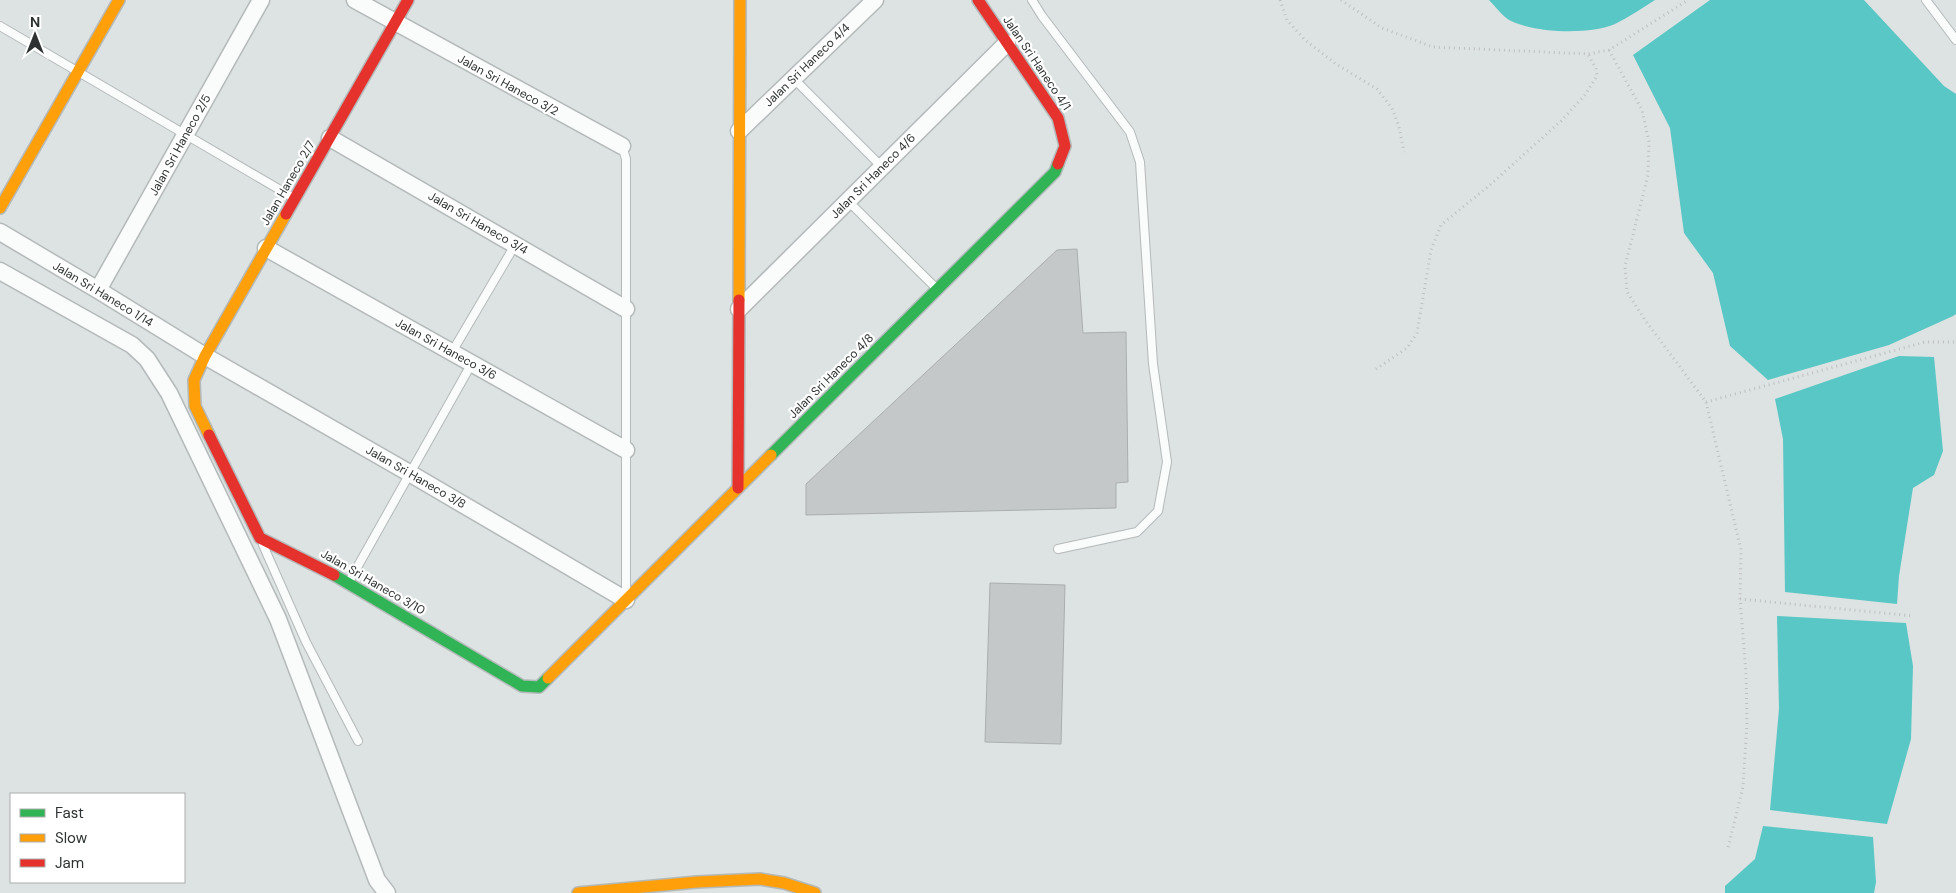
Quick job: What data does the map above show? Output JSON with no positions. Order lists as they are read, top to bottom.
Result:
{
  "streets": {
    "street": [
      "Jalan Sri Haneco 4/1",
      "Jalan Sri Haneco 4/4",
      "Jalan Sri Haneco 3/2",
      "Jalan Sri Haneco 2/5",
      "Jalan Sri Haneco 4/6",
      "Jalan Haneco 2/7",
      "Jalan Sri Haneco 3/4",
      "Jalan Sri Haneco 1/14",
      "Jalan Sri Haneco 3/6",
      "Jalan Sri Haneco 4/8",
      "Jalan Sri Haneco 3/8",
      "Jalan Sri Haneco 3/10"
    ]
  },
  "crossings": [
    ["Jalan Sri Haneco 4/1", "Jalan Sri Haneco 4/6"],
    ["Jalan Sri Haneco 4/1", "Jalan Sri Haneco 4/8"],
    ["Jalan Sri Haneco 3/2", "Jalan Haneco 2/7"],
    ["Jalan Sri Haneco 2/5", "Jalan Sri Haneco 1/14"],
    ["Jalan Haneco 2/7", "Jalan Sri Haneco 3/4"],
    ["Jalan Haneco 2/7", "Jalan Sri Haneco 1/14"],
    ["Jalan Haneco 2/7", "Jalan Sri Haneco 3/6"],
    ["Jalan Haneco 2/7", "Jalan Sri Haneco 3/8"],
    ["Jalan Sri Haneco 1/14", "Jalan Sri Haneco 3/8"],
    ["Jalan Sri Haneco 4/8", "Jalan Sri Haneco 3/8"],
    ["Jalan Sri Haneco 4/8", "Jalan Sri Haneco 3/10"],
    ["Jalan Sri Haneco 3/8", "Jalan Sri Haneco 3/10"]
  ],
  "legend": ["Fast", "Slow", "Jam"],
  "north": "top"
}
